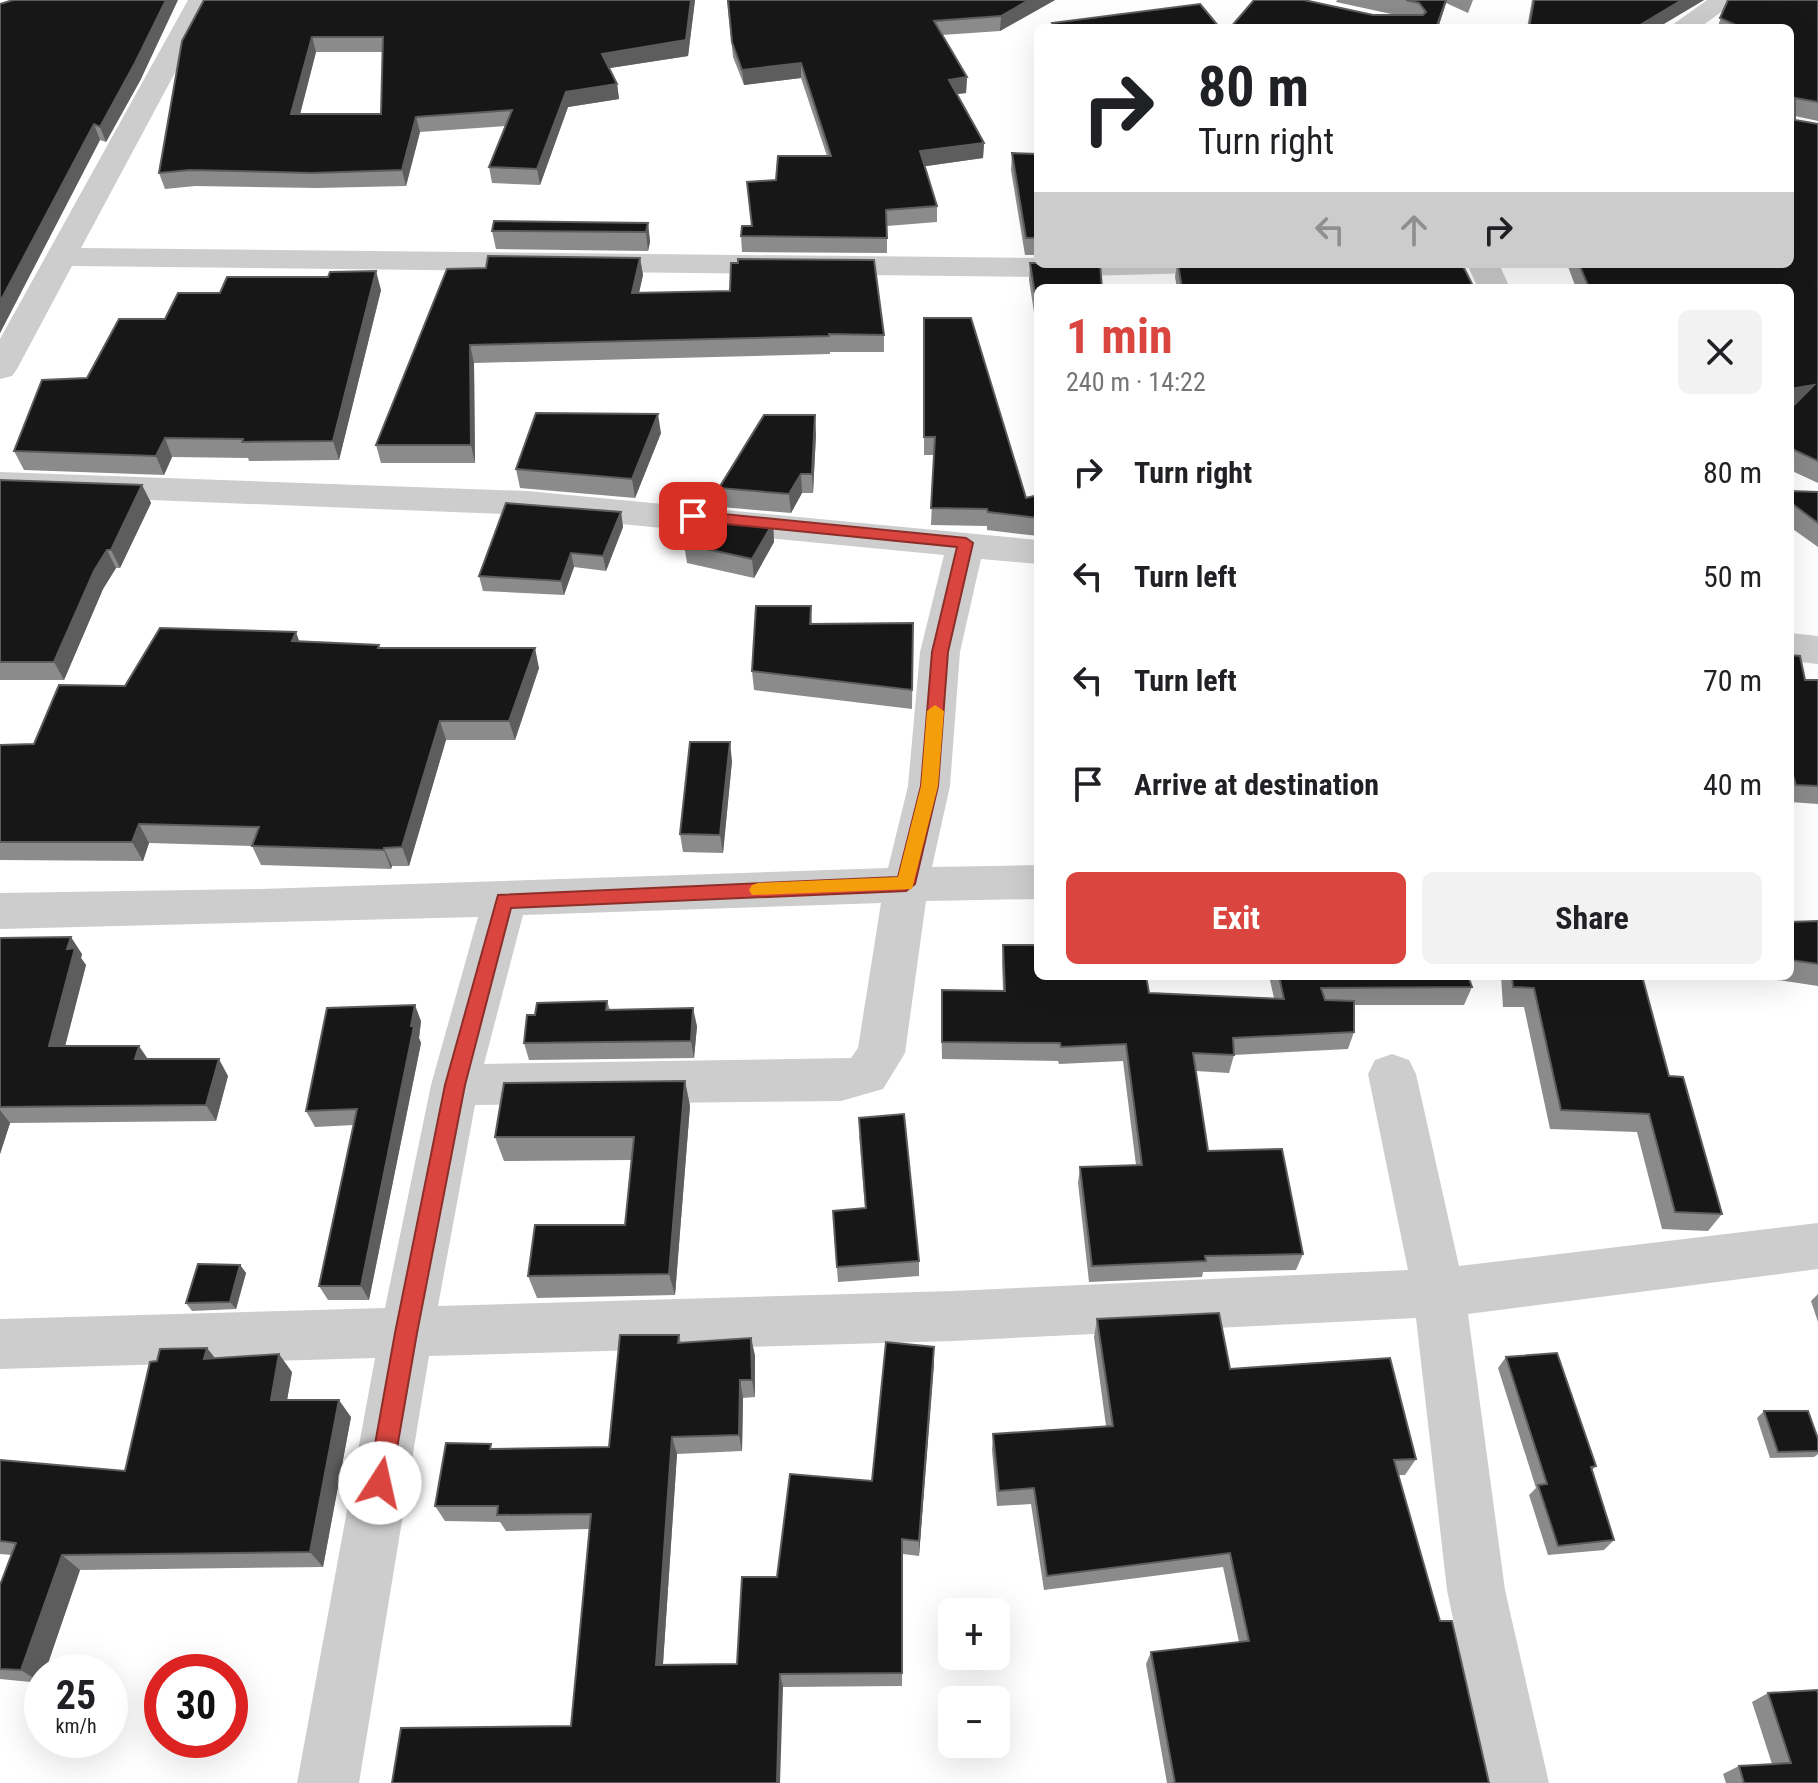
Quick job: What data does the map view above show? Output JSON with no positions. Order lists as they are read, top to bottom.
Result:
{
  "page": {
    "turn": ["80 m", "Turn right"],
    "heading": ["1 min", "240 m · 14:22"],
    "list": [
      {
        "name": "Turn right",
        "value": "80 m"
      },
      {
        "name": "Turn left",
        "value": "50 m"
      },
      {
        "name": "Turn left",
        "value": "70 m"
      },
      {
        "name": "Arrive at destination",
        "value": "40 m"
      }
    ],
    "buttons": ["Exit", "Share"],
    "map_buttons": ["+", "−"],
    "speed": "25 km/h",
    "limit": "30"
  }
}
